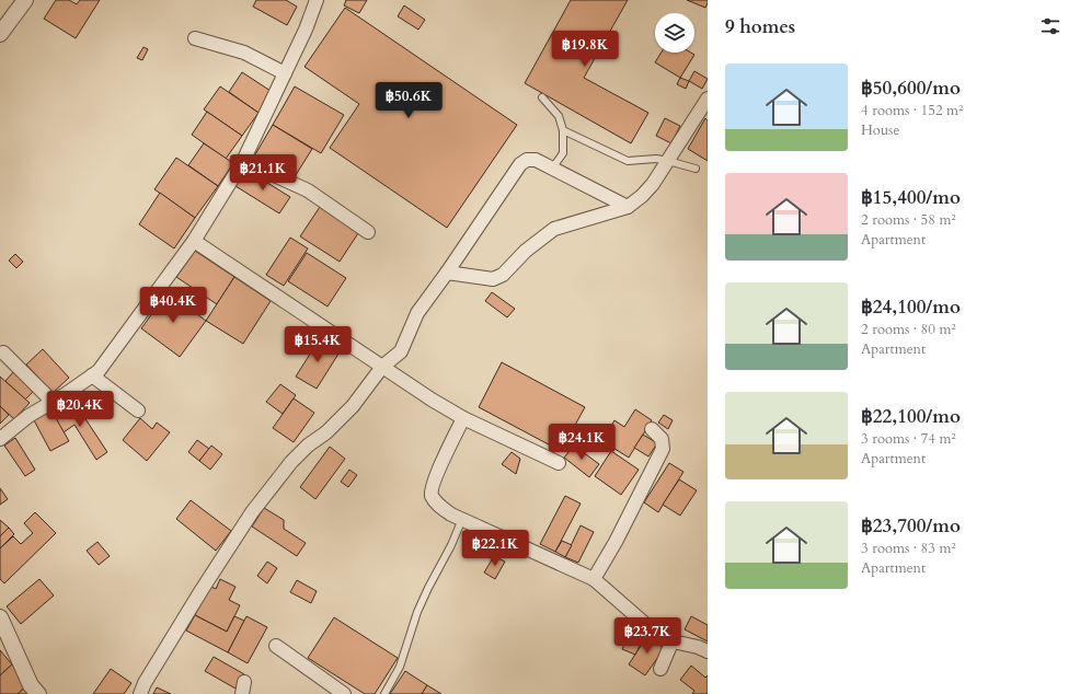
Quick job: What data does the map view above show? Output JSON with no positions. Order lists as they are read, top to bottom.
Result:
{
  "page": {
    "heading": "9 homes",
    "price": [
      "฿19.8K",
      "฿50.6K",
      "฿21.1K",
      "฿40.4K",
      "฿15.4K",
      "฿20.4K",
      "฿24.1K",
      "฿22.1K",
      "฿23.7K"
    ],
    "list": [
      {
        "name": "฿50,600/mo",
        "note": "4 rooms · 152 m² · House"
      },
      {
        "name": "฿15,400/mo",
        "note": "2 rooms · 58 m² · Apartment"
      },
      {
        "name": "฿24,100/mo",
        "note": "2 rooms · 80 m² · Apartment"
      },
      {
        "name": "฿22,100/mo",
        "note": "3 rooms · 74 m² · Apartment"
      },
      {
        "name": "฿23,700/mo",
        "note": "3 rooms · 83 m² · Apartment"
      }
    ]
  }
}
